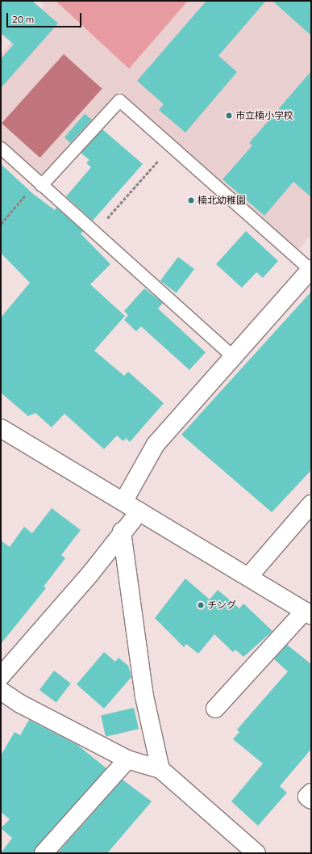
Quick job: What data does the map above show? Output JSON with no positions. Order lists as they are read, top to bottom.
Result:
{
  "places": ["市立楠小学校", "楠北幼稚園", "チング"],
  "scale_bar": "20 m"
}
